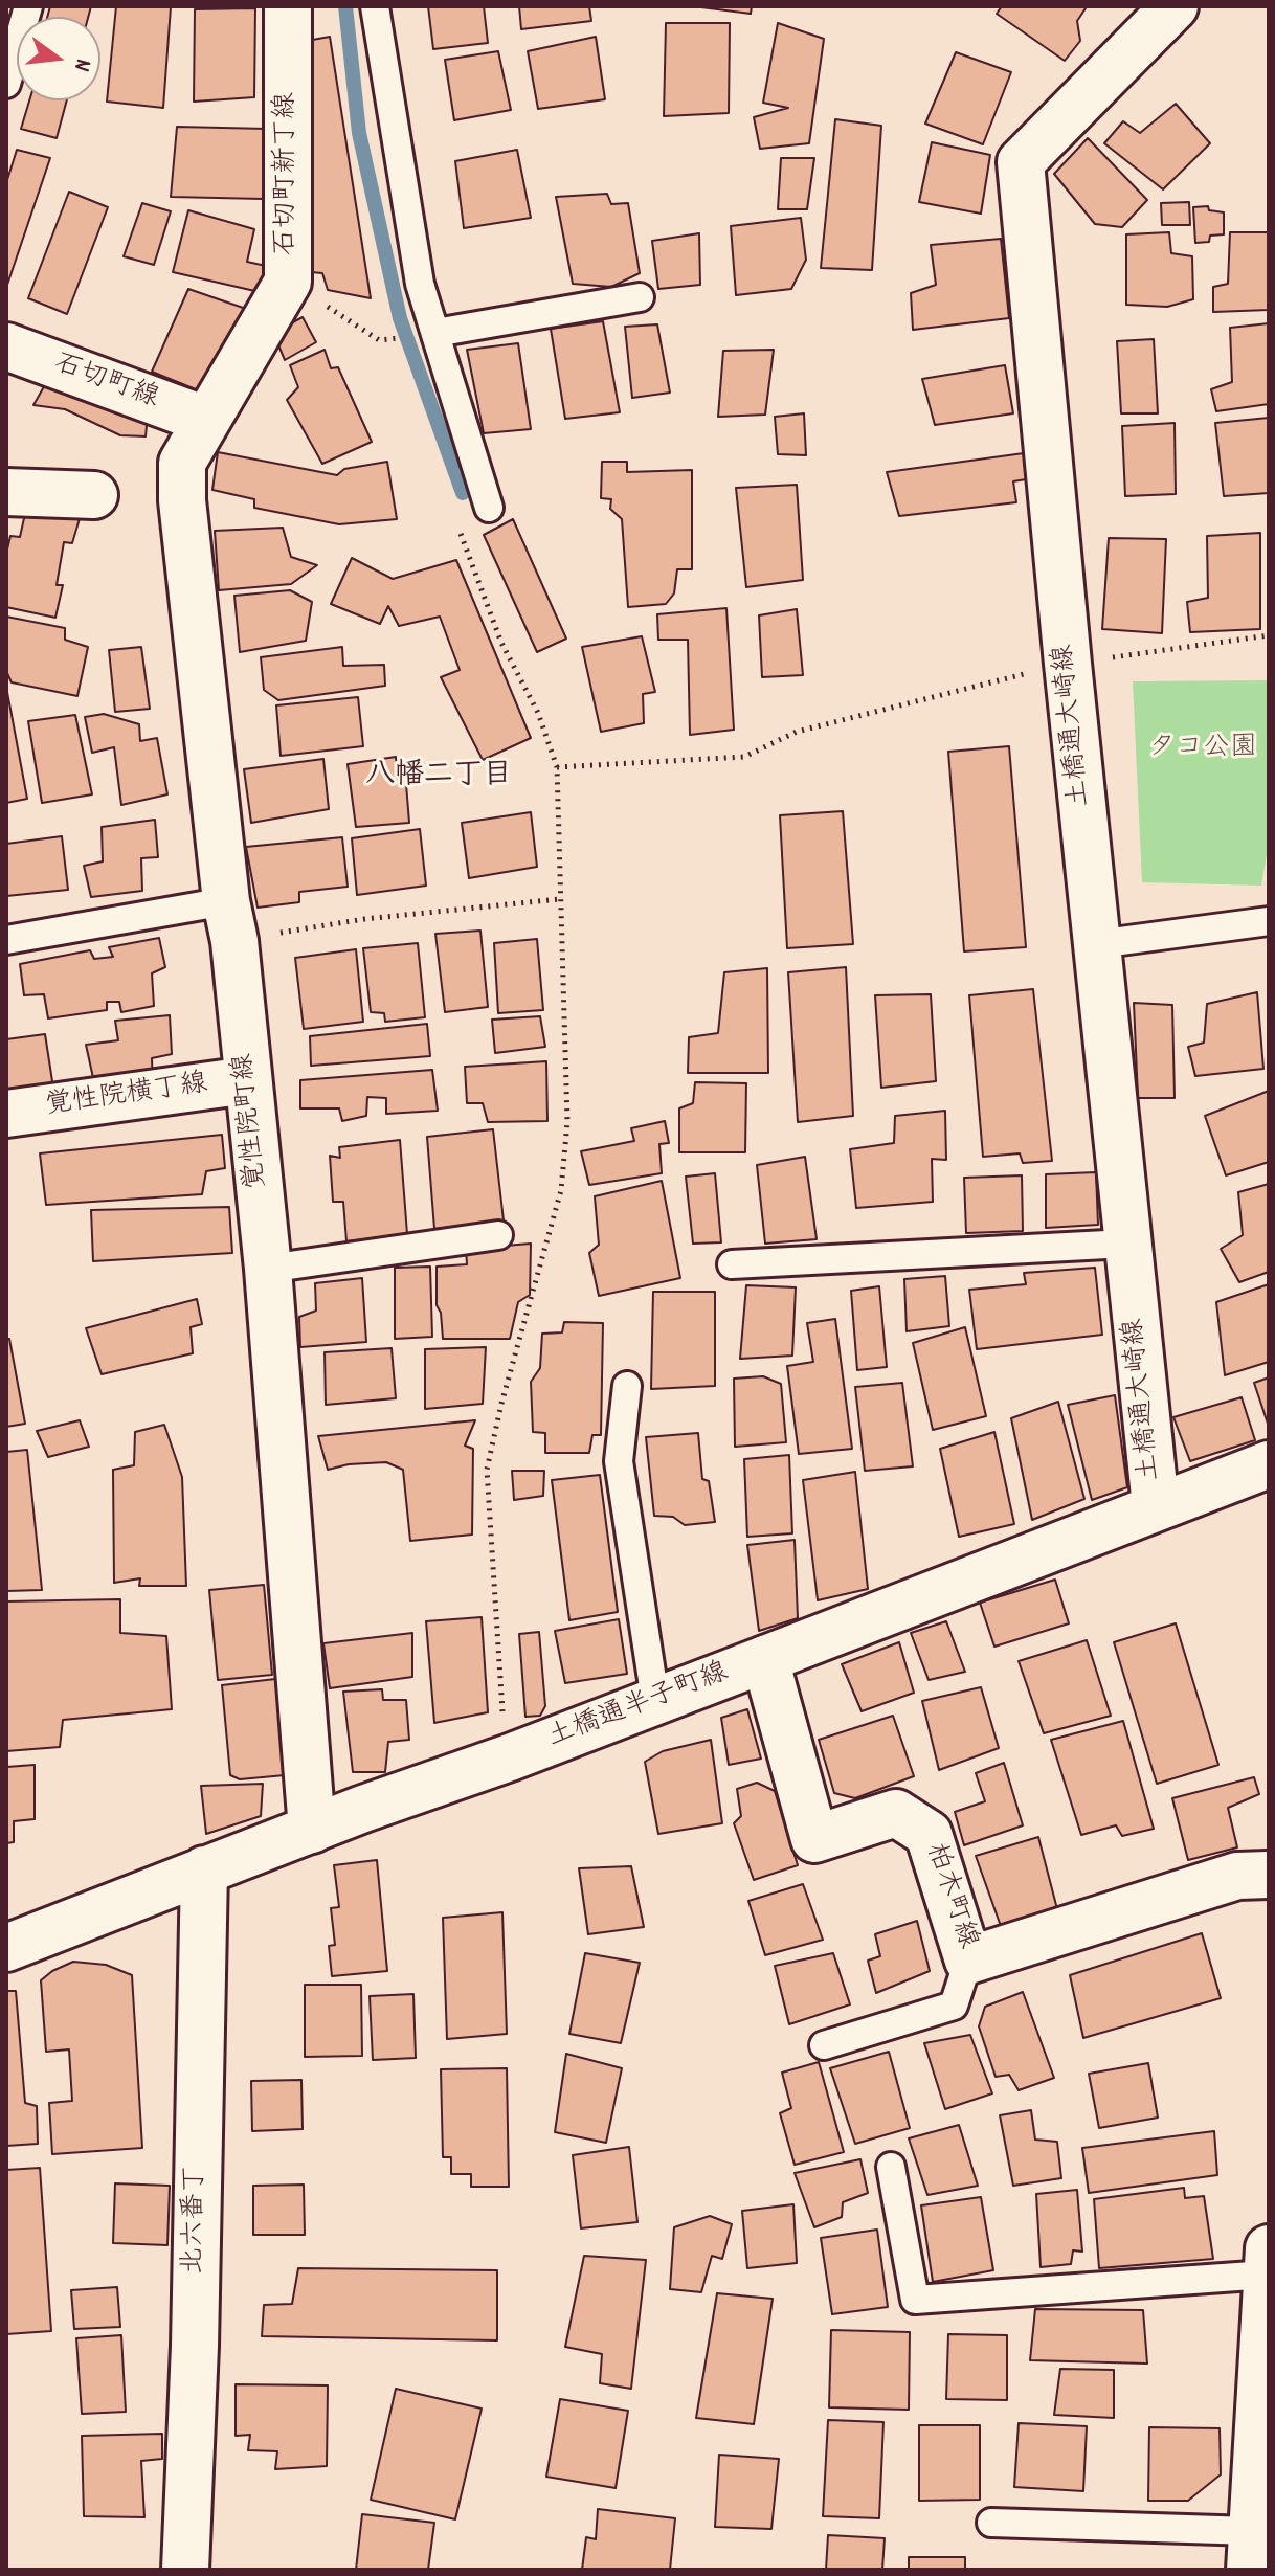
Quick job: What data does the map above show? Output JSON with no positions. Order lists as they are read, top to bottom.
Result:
{
  "streets": {
    "street": [
      "石切町新丁線",
      "石切町線",
      "土橋通大崎線",
      "覚性院横丁線",
      "覚性院町線",
      "土橋通半子町線",
      "柏木町線",
      "北六番丁"
    ]
  },
  "crossings": [
    ["石切町新丁線", "石切町線"],
    ["石切町新丁線", "覚性院町線"],
    ["石切町線", "覚性院町線"],
    ["土橋通大崎線", "土橋通半子町線"],
    ["覚性院横丁線", "覚性院町線"],
    ["覚性院町線", "土橋通半子町線"],
    ["土橋通半子町線", "柏木町線"],
    ["土橋通半子町線", "北六番丁"]
  ],
  "districts": ["八幡二丁目"],
  "parks": ["タコ公園"],
  "north": "right"
}
